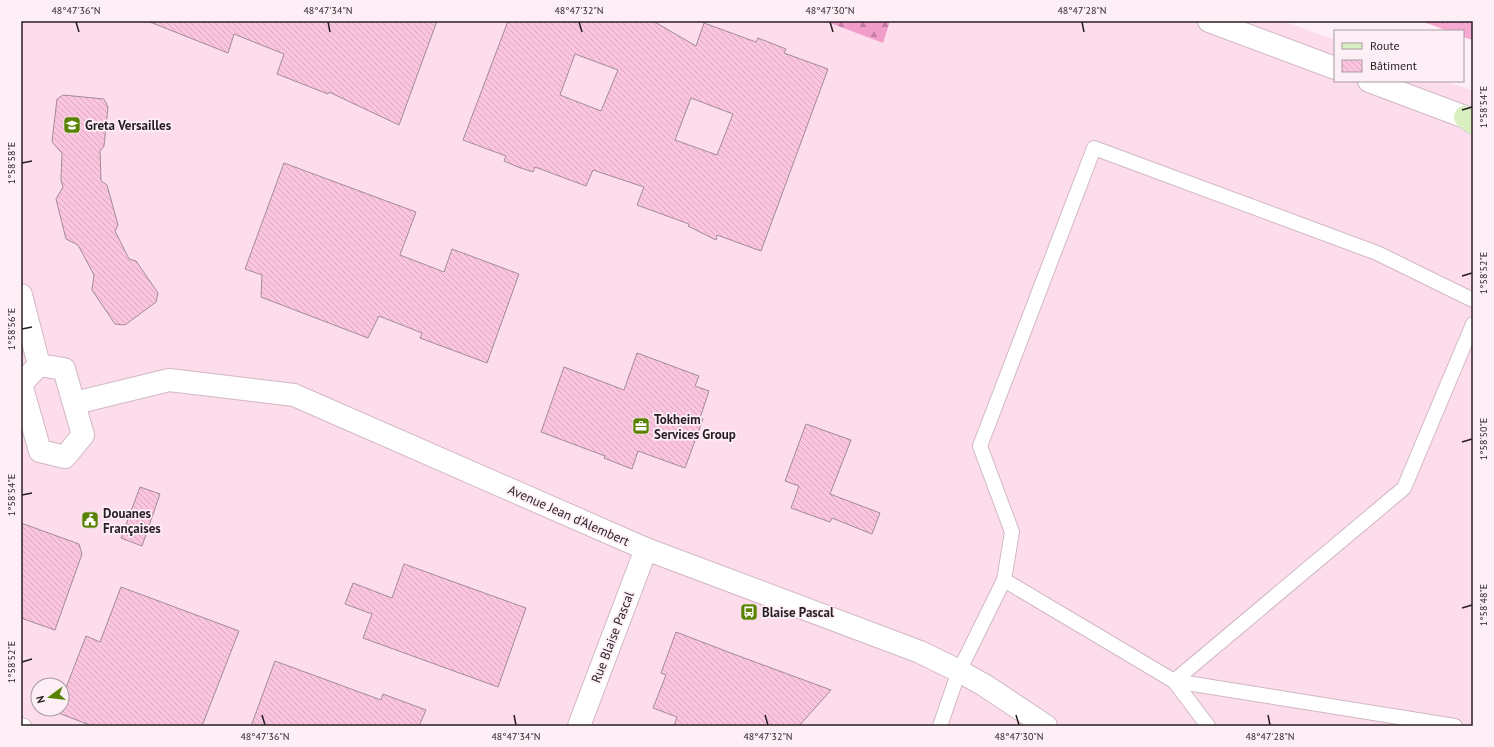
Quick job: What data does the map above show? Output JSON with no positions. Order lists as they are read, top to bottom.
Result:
{
  "streets": {
    "street": ["Avenue Jean d'Alembert", "Rue Blaise Pascal"]
  },
  "crossings": [
    ["Avenue Jean d'Alembert", "Rue Blaise Pascal"]
  ],
  "places": {
    "school or university": ["Greta Versailles"],
    "office": ["Tokheim Services Group"],
    "public building": ["Douanes Françaises"],
    "bus stop": ["Blaise Pascal"]
  },
  "legend": ["Route", "Bâtiment"],
  "north": "left",
  "coordinates": [
    "48°47'36\"N",
    "48°47'34\"N",
    "48°47'32\"N",
    "48°47'30\"N",
    "48°47'28\"N",
    "1°58'54\"E",
    "1°58'58\"E",
    "1°58'52\"E",
    "1°58'56\"E",
    "1°58'50\"E",
    "1°58'48\"E"
  ]
}
